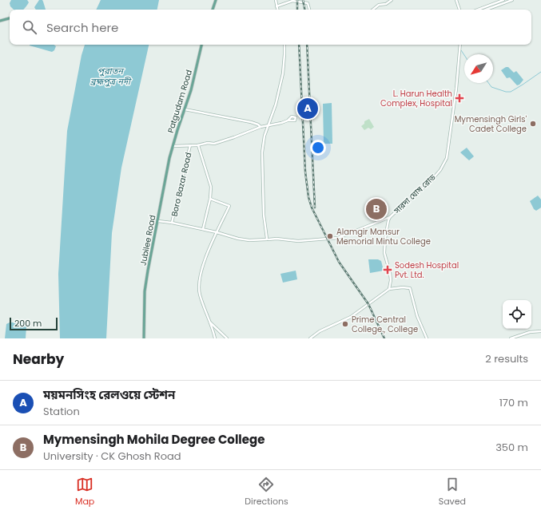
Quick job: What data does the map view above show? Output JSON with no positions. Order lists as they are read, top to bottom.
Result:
{
  "streets": {
    "main road": ["Patgudam Road", "Jubilee Road"],
    "street": ["Boro Bazar Road", "সারদা ঘোষ রোড"]
  },
  "crossings": [
    ["Patgudam Road", "Jubilee Road"]
  ],
  "water": ["পুরাতন ব্রহ্মপুত্র নদী"],
  "places": {
    "health": ["L. Harun Health Complex, Hospital", "Sodesh Hospital Pvt. Ltd."],
    "other": ["Mymensingh Girls' Cadet College", "Alamgir Mansur Memorial Mintu College", "Prime Central College., College"]
  },
  "scale_bar": "200 m",
  "north": "bottom left",
  "page": {
    "search": "Search here",
    "pins": ["A", "B"],
    "scale": "200 m",
    "heading": ["Nearby", "2 results"],
    "list": [
      {
        "mark": "A",
        "name": "ময়মনসিংহ রেলওয়ে স্টেশন",
        "note": "Station",
        "value": "170 m"
      },
      {
        "mark": "B",
        "name": "Mymensingh Mohila Degree College",
        "note": "University · CK Ghosh Road",
        "value": "350 m"
      }
    ],
    "nav": ["Map", "Directions", "Saved"]
  }
}
